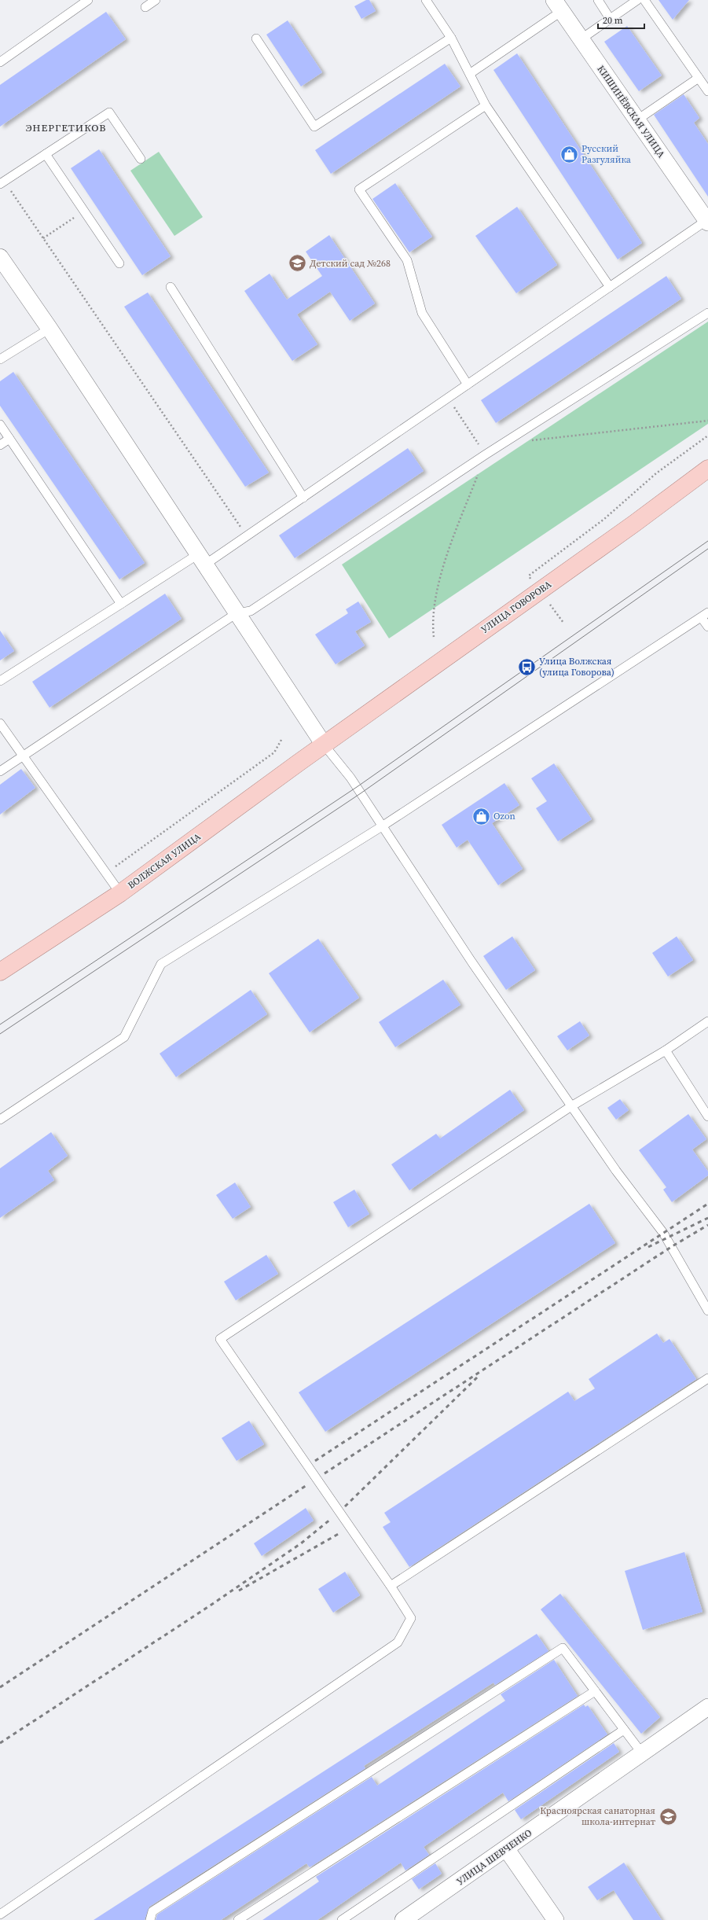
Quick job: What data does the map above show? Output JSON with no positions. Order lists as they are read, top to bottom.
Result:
{
  "streets": {
    "main road": ["УЛИЦА ГОВОРОВА", "ВОЛЖСКАЯ УЛИЦА"],
    "street": ["КИШИНЁВСКАЯ УЛИЦА", "УЛИЦА ШЕВЧЕНКО"]
  },
  "crossings": [
    ["УЛИЦА ГОВОРОВА", "ВОЛЖСКАЯ УЛИЦА"]
  ],
  "districts": ["ЭНЕРГЕТИКОВ"],
  "places": {
    "shop": ["Русский Разгуляйка", "Ozon"],
    "school or university": ["Детский сад №268", "Красноярская санаторная школа-интернат"],
    "bus stop": ["Улица Волжская (улица Говорова)"]
  },
  "scale_bar": "20 m"
}
